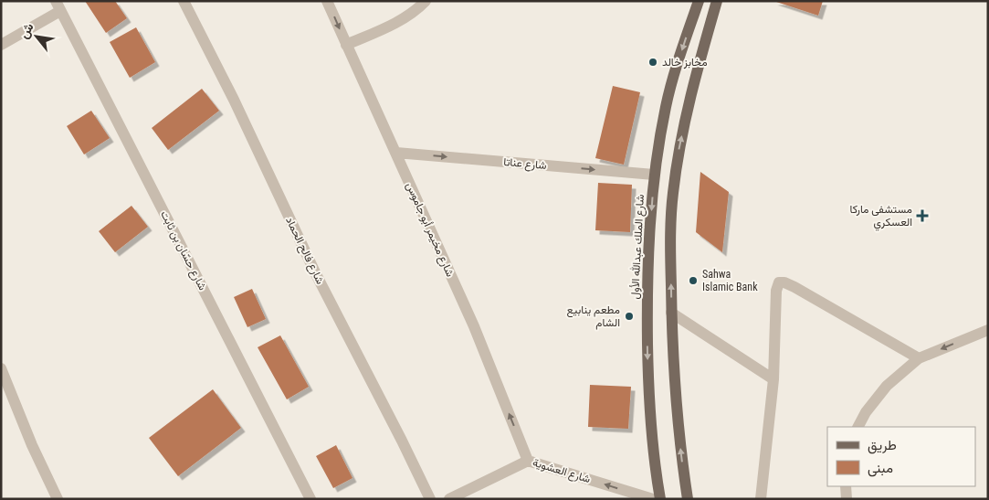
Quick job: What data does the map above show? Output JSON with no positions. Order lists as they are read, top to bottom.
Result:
{
  "streets": {
    "main road": ["شارع الملك عبدالله الأول"],
    "street": [
      "شارع عناتا",
      "شارع مخيمر أبو جاموس",
      "شارع حسّان بن ثابت",
      "شارع فالح الحماد",
      "شارع العشوية"
    ]
  },
  "crossings": [
    ["شارع عناتا", "شارع مخيمر أبو جاموس"],
    ["شارع عناتا", "شارع الملك عبدالله الأول"],
    ["شارع مخيمر أبو جاموس", "شارع العشوية"]
  ],
  "one_way": ["شارع عناتا", "شارع العشوية"],
  "places": {
    "other": ["مخابز خالد", "Sahwa Islamic Bank", "مطعم ينابيع الشام"],
    "health": ["مستشفى ماركا العسكري"]
  },
  "legend": ["طريق", "مبنى"],
  "north": "top left"
}
